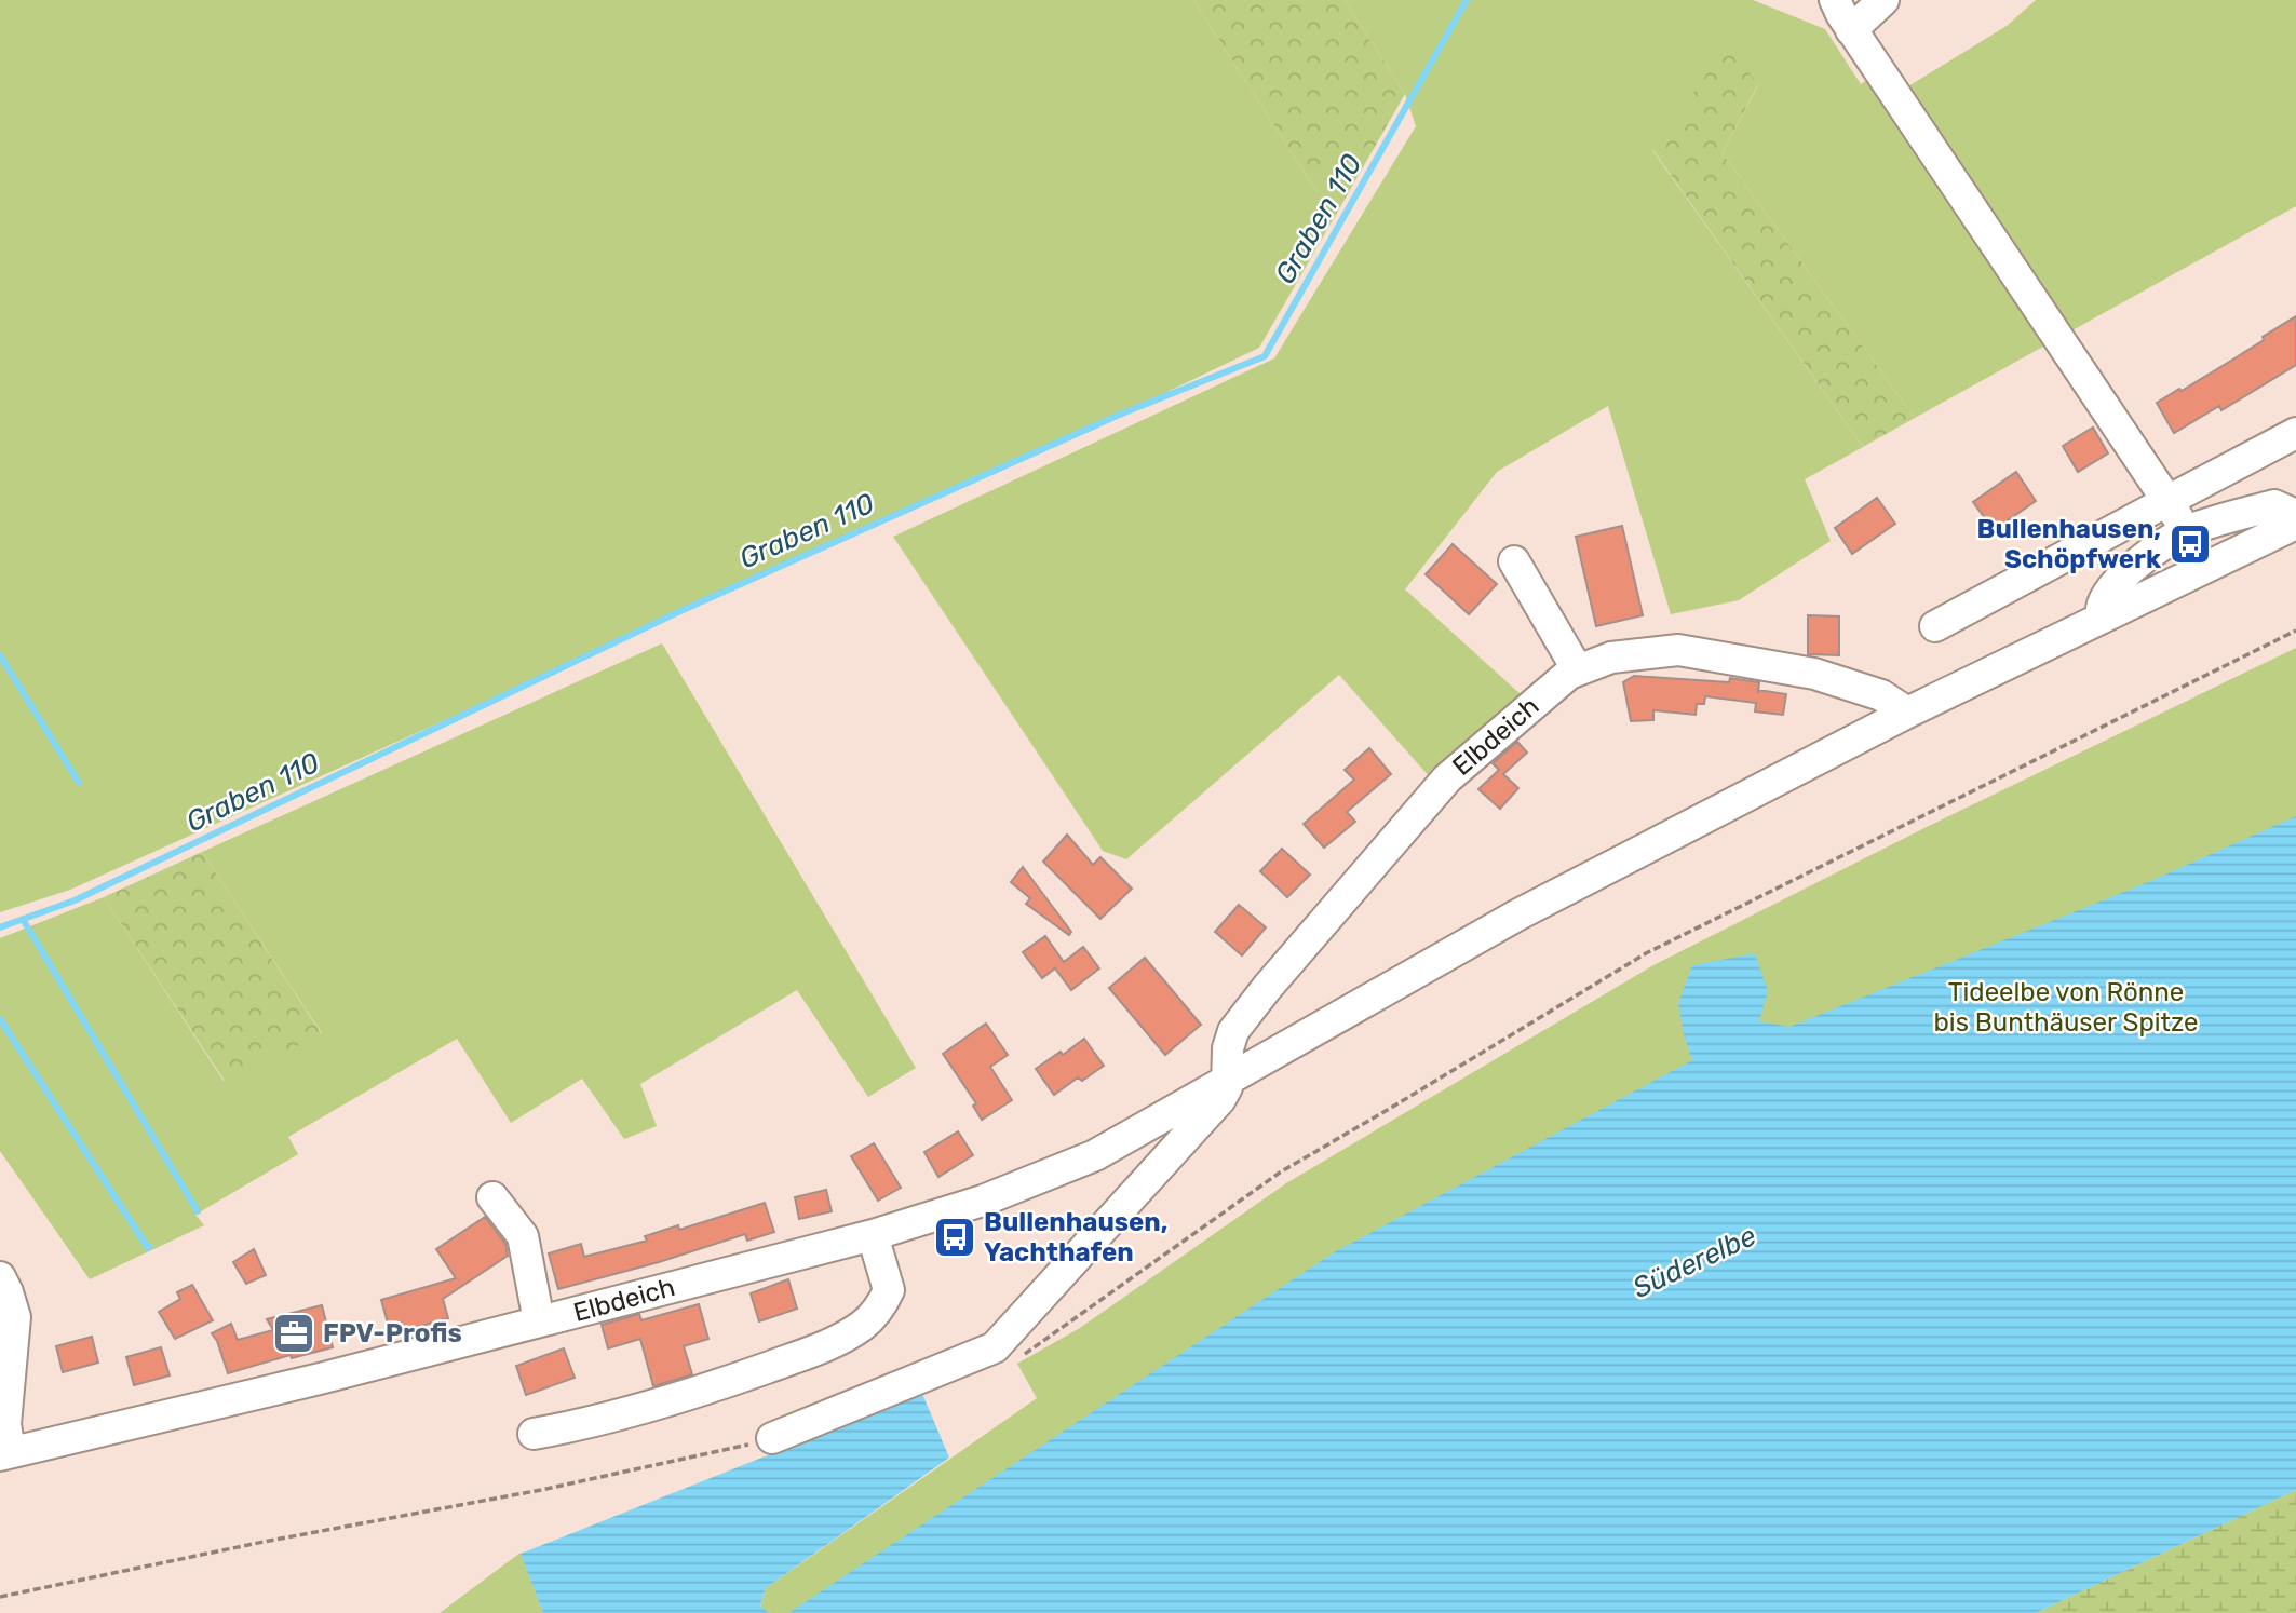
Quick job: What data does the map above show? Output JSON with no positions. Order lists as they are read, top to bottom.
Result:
{
  "streets": {
    "street": ["Elbdeich"]
  },
  "water": ["Graben 110", "Süderelbe"],
  "parks": ["Tideelbe von Rönne bis Bunthäuser Spitze"],
  "places": {
    "bus stop": ["Bullenhausen, Schöpfwerk", "Bullenhausen, Yachthafen"],
    "office": ["FPV-Profis"]
  }
}
